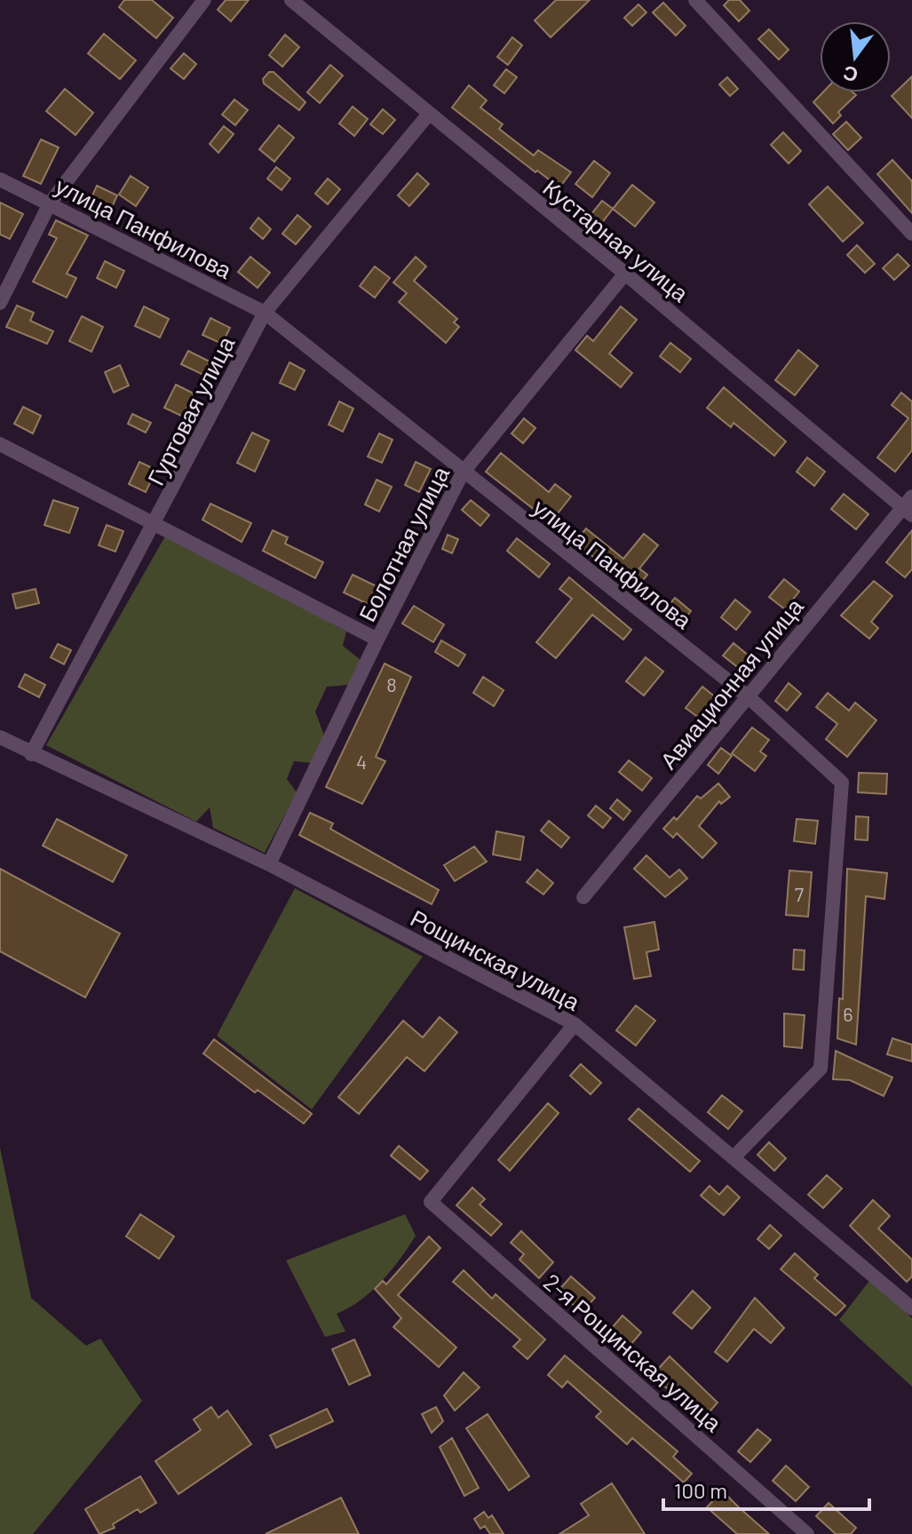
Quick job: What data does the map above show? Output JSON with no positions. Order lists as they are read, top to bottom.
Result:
{
  "streets": {
    "street": [
      "улица Панфилова",
      "Кустарная улица",
      "Гуртовая улица",
      "Болотная улица",
      "Авиационная улица",
      "Рощинская улица",
      "2-я Рощинская улица"
    ]
  },
  "crossings": [
    ["улица Панфилова", "Гуртовая улица"],
    ["улица Панфилова", "Болотная улица"],
    ["улица Панфилова", "Авиационная улица"],
    ["улица Панфилова", "Рощинская улица"],
    ["Кустарная улица", "Гуртовая улица"],
    ["Кустарная улица", "Болотная улица"],
    ["Кустарная улица", "Авиационная улица"],
    ["Гуртовая улица", "Рощинская улица"],
    ["Болотная улица", "Рощинская улица"],
    ["Рощинская улица", "2-я Рощинская улица"]
  ],
  "house_numbers": [
    "8",
    "4",
    "7",
    "6"
  ],
  "scale_bar": "100 m",
  "north": "bottom"
}
